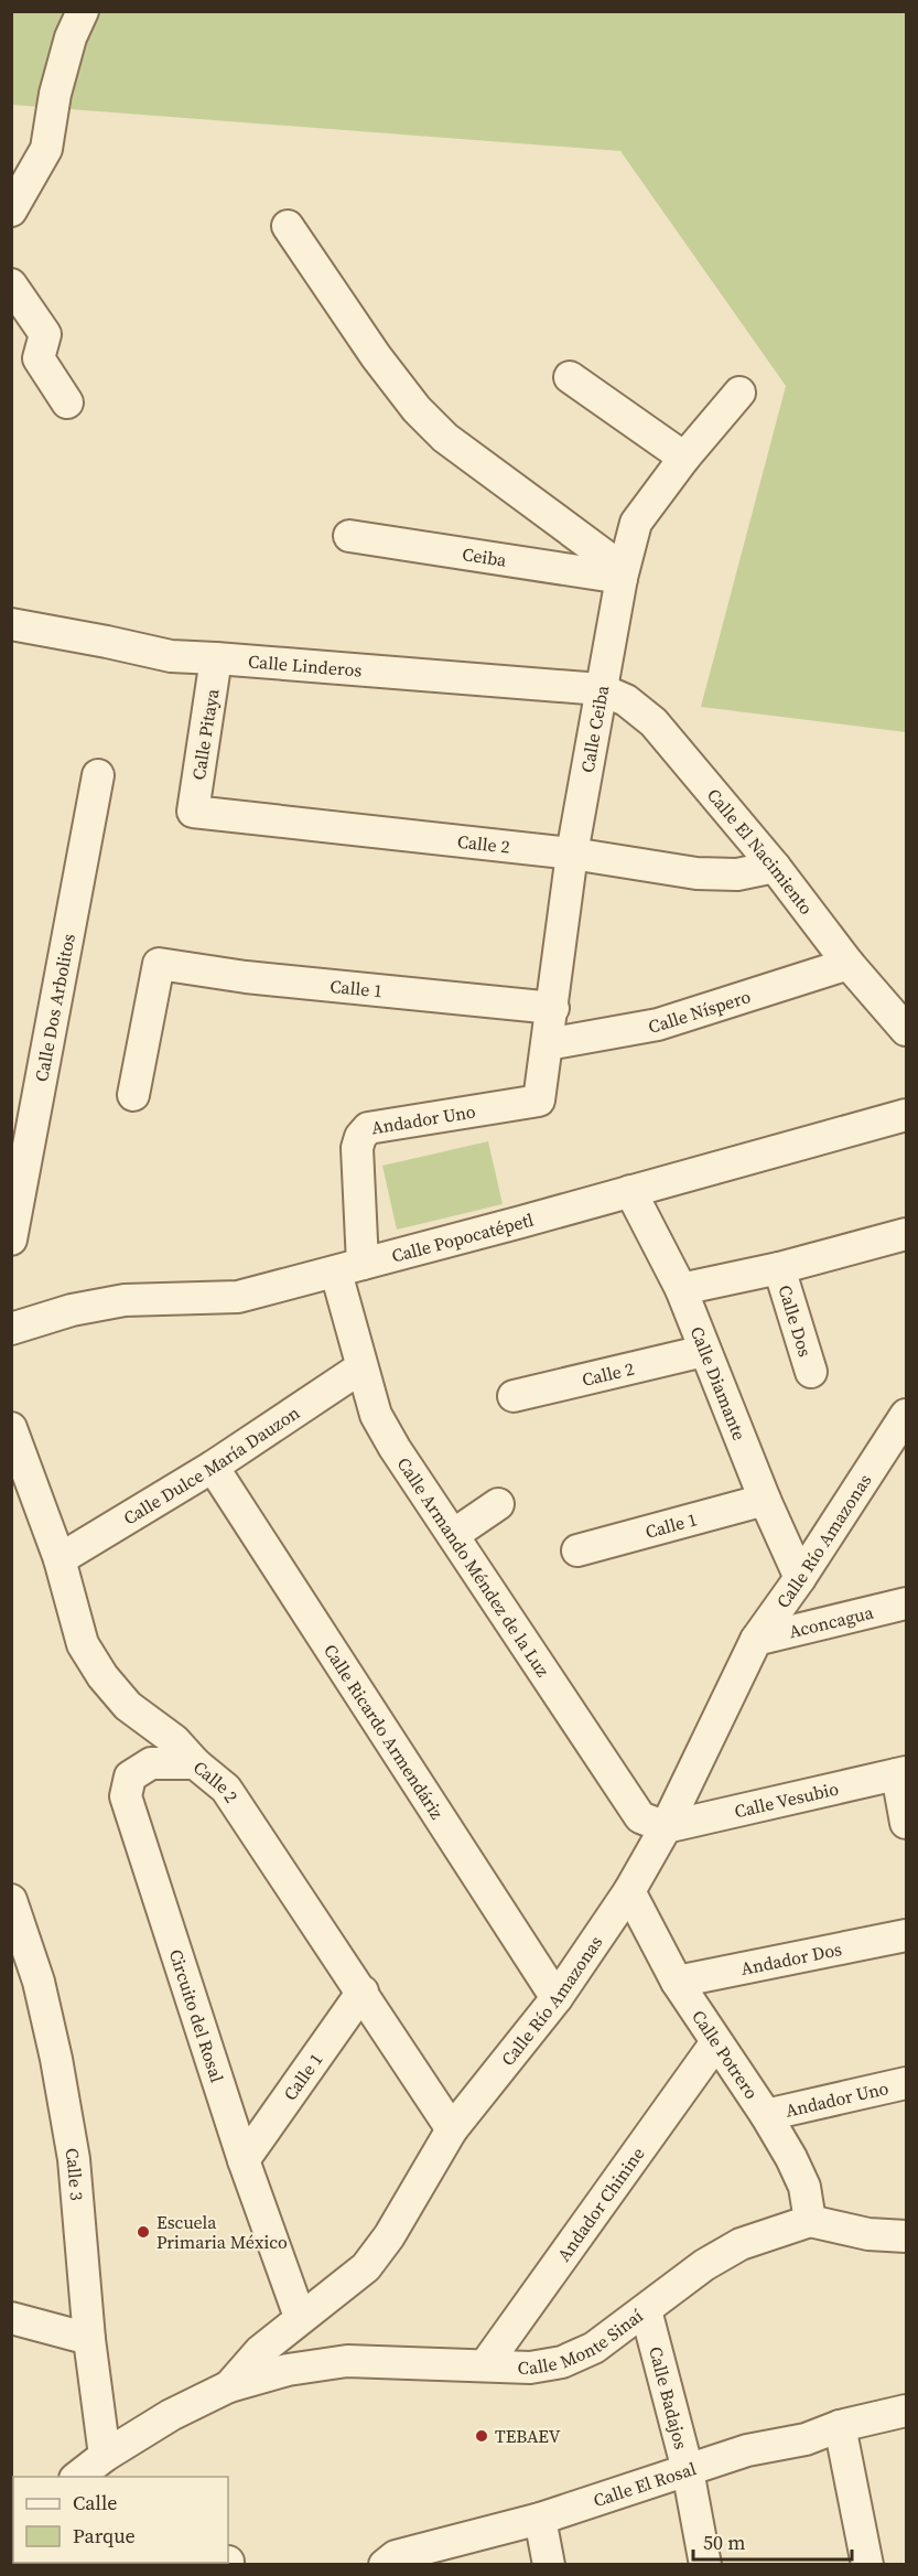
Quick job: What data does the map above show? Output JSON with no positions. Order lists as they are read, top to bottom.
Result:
{
  "streets": {
    "street": [
      "Ceiba",
      "Calle Linderos",
      "Calle Ceiba",
      "Calle Pitaya",
      "Calle 2",
      "Calle El Nacimiento",
      "Calle 1",
      "Calle Dos Arbolitos",
      "Calle Níspero",
      "Andador Uno",
      "Calle Popocatépetl",
      "Calle Dos",
      "Calle Diamante",
      "Calle Dulce María Dauzon",
      "Calle Río Amazonas",
      "Calle Armando Méndez de la Luz",
      "Aconcagua",
      "Calle Ricardo Armendáriz",
      "Calle Vesubio",
      "Andador Dos",
      "Circuito del Rosal",
      "Calle Potrero",
      "Calle 3",
      "Andador Chinine",
      "Calle Monte Sinaí",
      "Calle Badajos",
      "Calle El Rosal"
    ]
  },
  "crossings": [
    ["Ceiba", "Calle Ceiba"],
    ["Calle Linderos", "Calle Ceiba"],
    ["Calle Linderos", "Calle Pitaya"],
    ["Calle Linderos", "Calle El Nacimiento"],
    ["Calle Ceiba", "Calle 2"],
    ["Calle Ceiba", "Calle El Nacimiento"],
    ["Calle Ceiba", "Calle 1"],
    ["Calle Ceiba", "Calle Níspero"],
    ["Calle Ceiba", "Andador Uno"],
    ["Calle Pitaya", "Calle 2"],
    ["Calle 2", "Calle El Nacimiento"],
    ["Calle 2", "Calle 1"],
    ["Calle 2", "Calle Diamante"],
    ["Calle 2", "Calle Dulce María Dauzon"],
    ["Calle 2", "Calle Río Amazonas"],
    ["Calle 2", "Circuito del Rosal"],
    ["Calle El Nacimiento", "Calle Níspero"],
    ["Calle 1", "Calle Diamante"],
    ["Calle 1", "Circuito del Rosal"],
    ["Andador Uno", "Calle Popocatépetl"],
    ["Andador Uno", "Calle Armando Méndez de la Luz"],
    ["Andador Uno", "Calle Potrero"],
    ["Calle Popocatépetl", "Calle Diamante"],
    ["Calle Popocatépetl", "Calle Armando Méndez de la Luz"],
    ["Calle Diamante", "Calle Río Amazonas"],
    ["Calle Dulce María Dauzon", "Calle Armando Méndez de la Luz"],
    ["Calle Dulce María Dauzon", "Calle Ricardo Armendáriz"],
    ["Calle Río Amazonas", "Calle Armando Méndez de la Luz"],
    ["Calle Río Amazonas", "Aconcagua"],
    ["Calle Río Amazonas", "Calle Ricardo Armendáriz"],
    ["Calle Río Amazonas", "Calle Vesubio"],
    ["Calle Río Amazonas", "Circuito del Rosal"],
    ["Calle Río Amazonas", "Calle Potrero"],
    ["Calle Río Amazonas", "Calle 3"],
    ["Calle Río Amazonas", "Calle Monte Sinaí"],
    ["Calle Armando Méndez de la Luz", "Calle Vesubio"],
    ["Andador Dos", "Calle Potrero"],
    ["Calle Potrero", "Andador Chinine"],
    ["Calle Potrero", "Calle Monte Sinaí"],
    ["Andador Chinine", "Calle Monte Sinaí"],
    ["Calle Monte Sinaí", "Calle Badajos"],
    ["Calle Badajos", "Calle El Rosal"]
  ],
  "places": ["Escuela Primaria México", "TEBAEV"],
  "legend": ["Calle", "Parque"],
  "scale_bar": "50 m"
}
